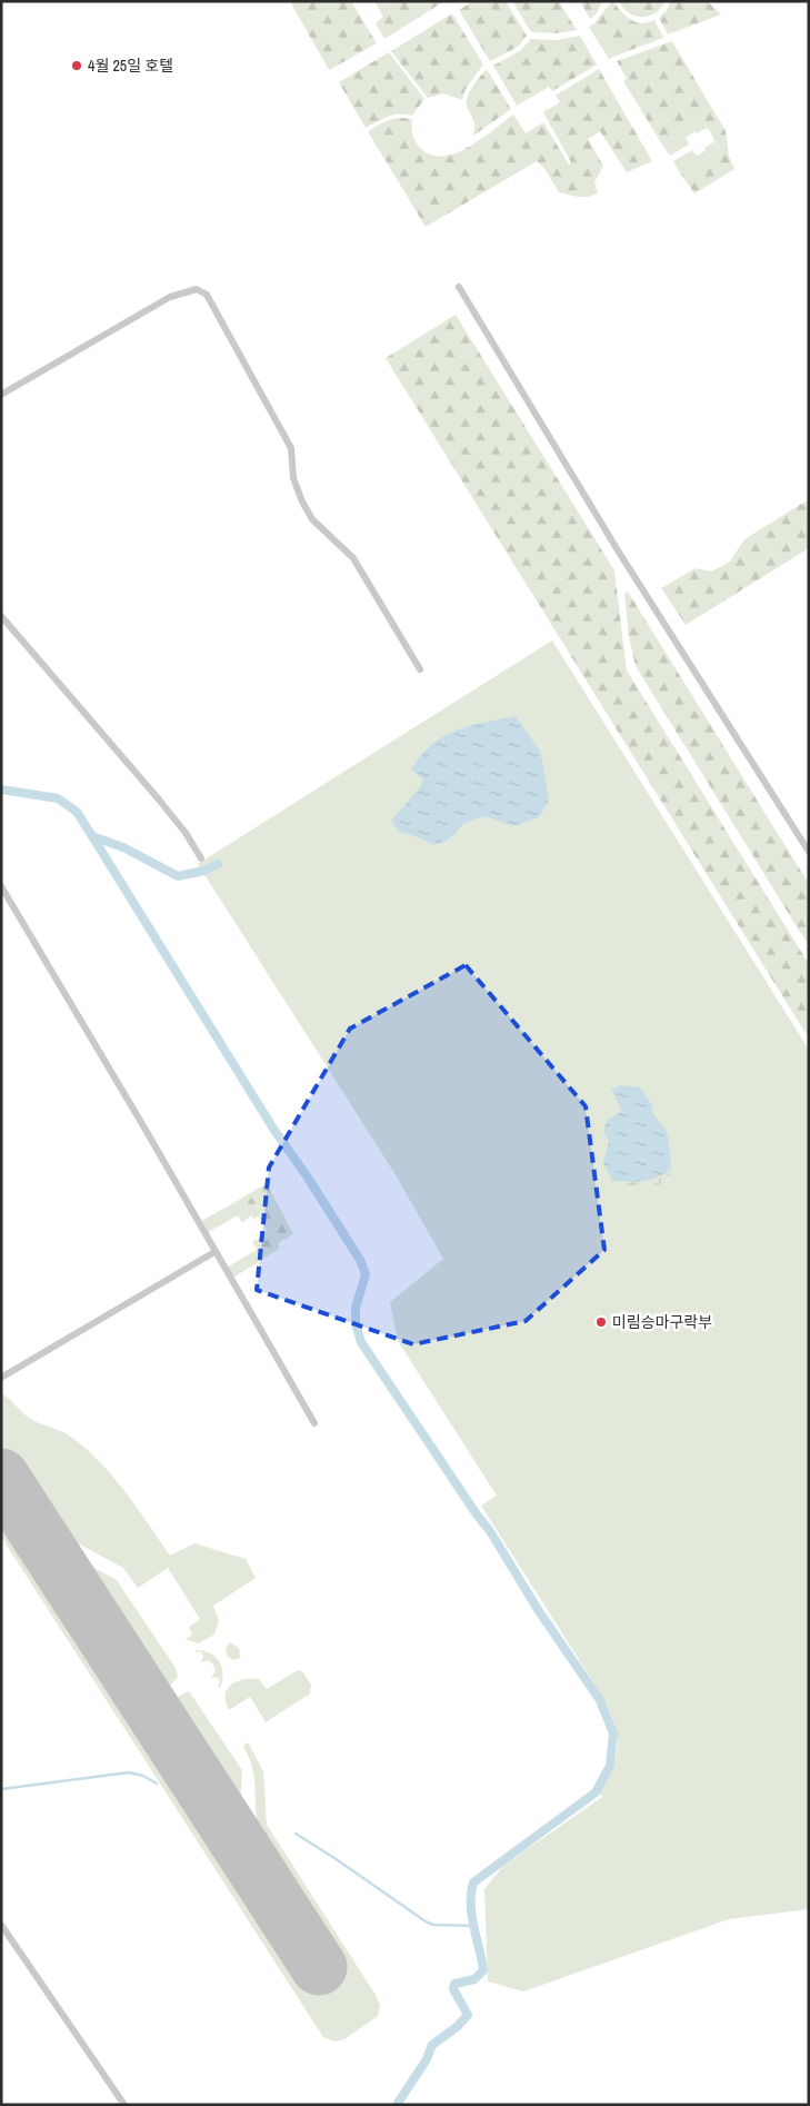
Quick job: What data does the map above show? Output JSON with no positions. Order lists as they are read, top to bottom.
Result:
{
  "places": ["4월 25일 호텔", "미림승마구락부"]
}
